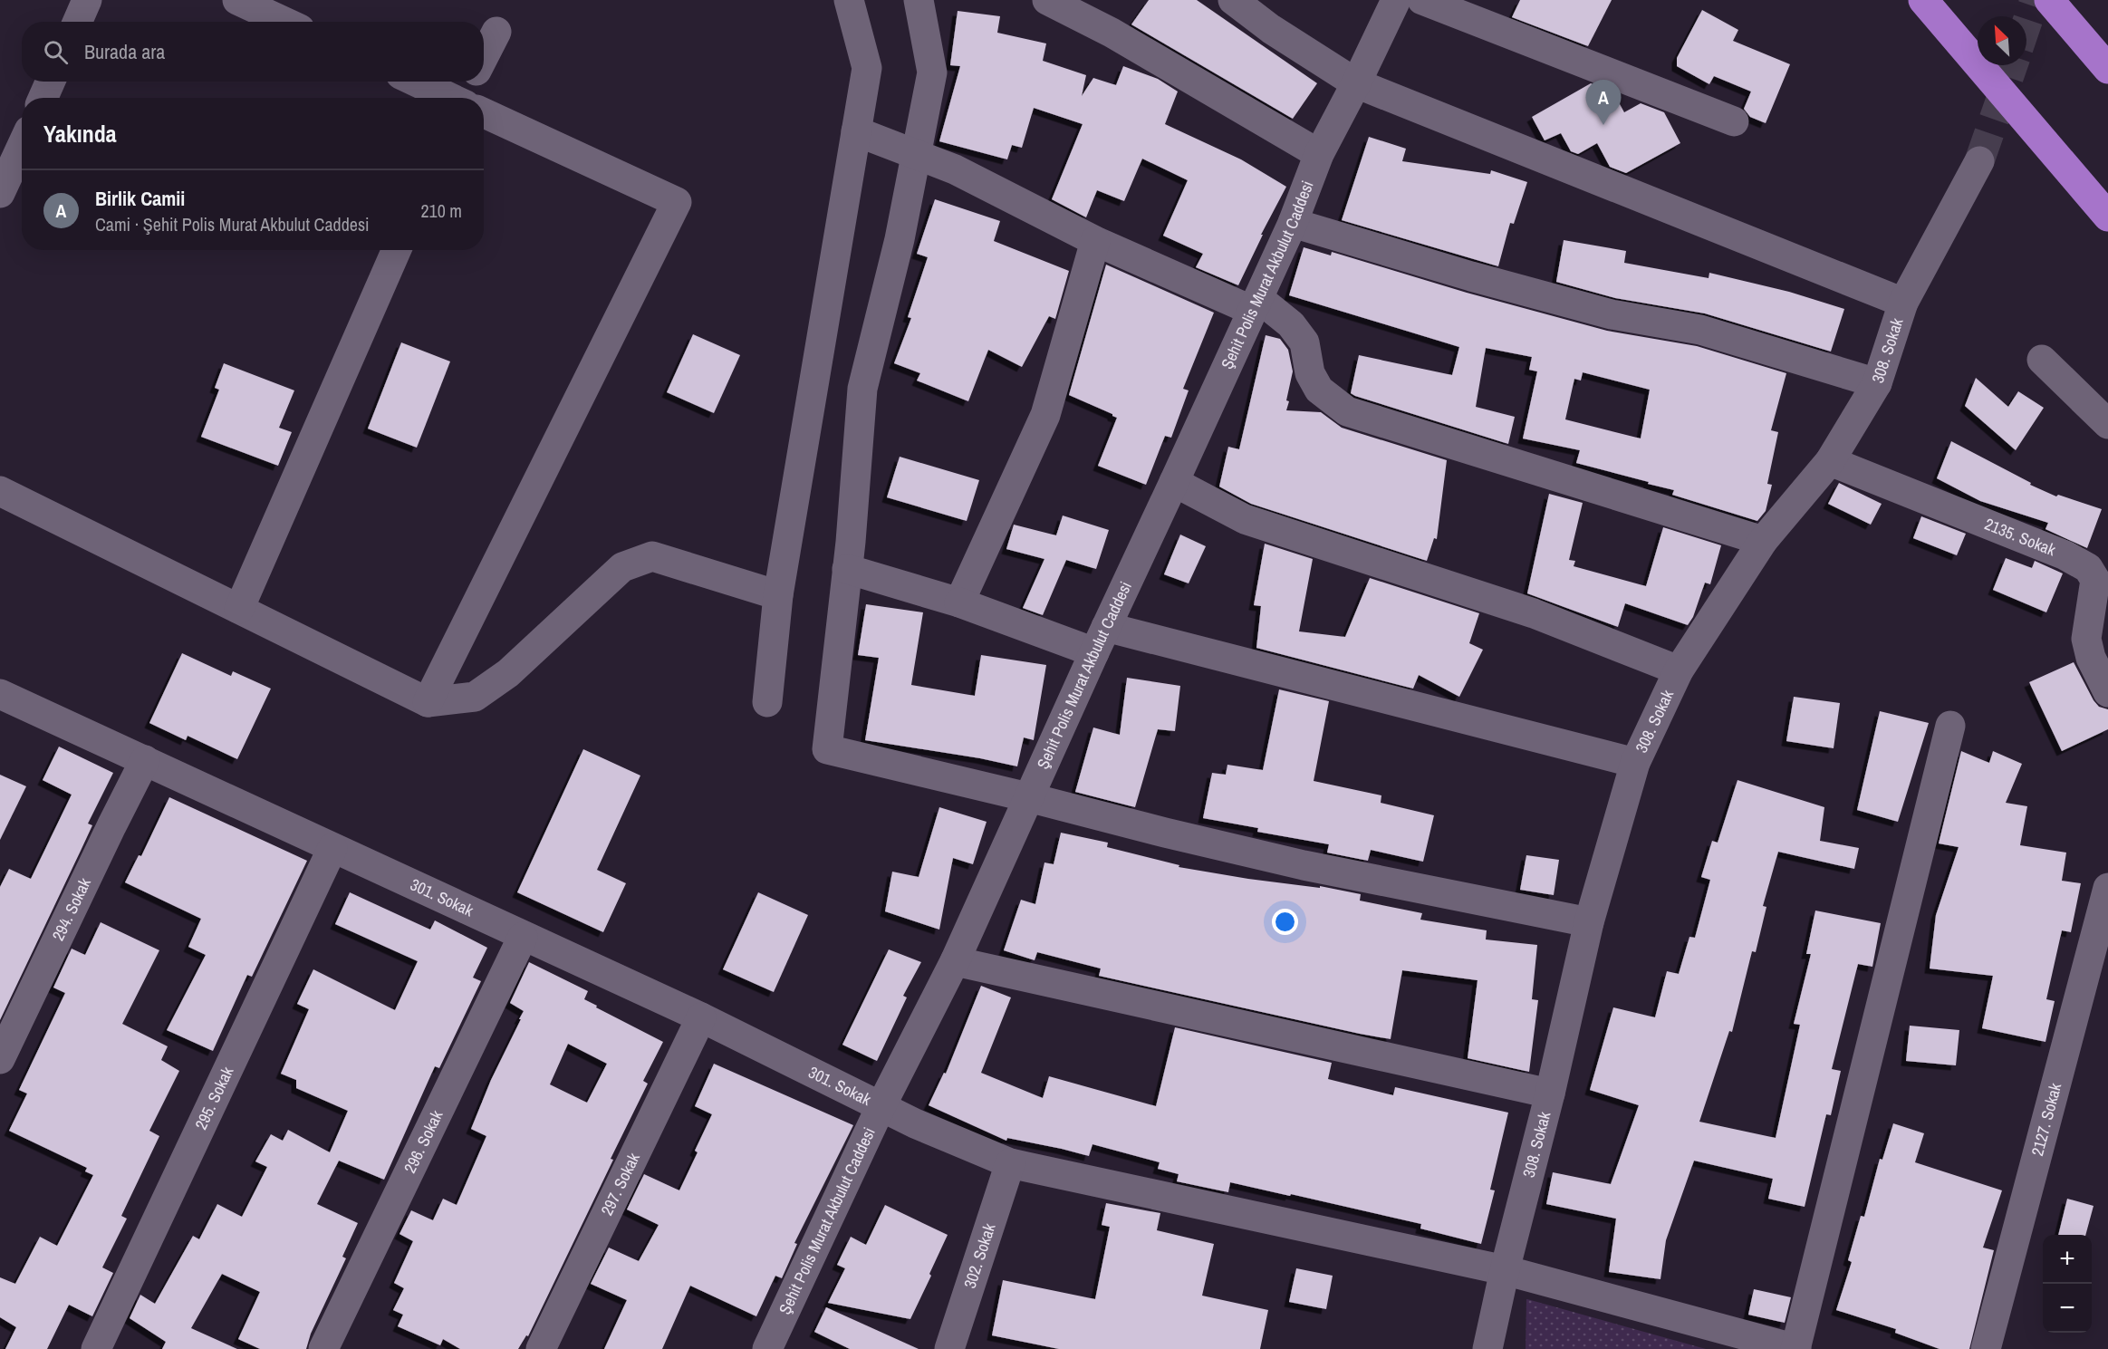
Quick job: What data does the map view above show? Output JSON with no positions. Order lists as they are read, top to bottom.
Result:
{
  "streets": {
    "street": [
      "Şehit Polis Murat Akbulut Caddesi",
      "308. Sokak",
      "2135. Sokak",
      "301. Sokak",
      "294. Sokak",
      "295. Sokak",
      "2127. Sokak",
      "296. Sokak",
      "297. Sokak",
      "302. Sokak"
    ]
  },
  "crossings": [
    ["Şehit Polis Murat Akbulut Caddesi", "301. Sokak"],
    ["308. Sokak", "2135. Sokak"],
    ["308. Sokak", "301. Sokak"],
    ["301. Sokak", "294. Sokak"],
    ["301. Sokak", "295. Sokak"],
    ["301. Sokak", "296. Sokak"],
    ["301. Sokak", "297. Sokak"],
    ["301. Sokak", "302. Sokak"]
  ],
  "north": "top left",
  "page": {
    "search": "Burada ara",
    "pins": "A",
    "heading": "Yakında",
    "list": [
      {
        "mark": "A",
        "name": "Birlik Camii",
        "note": "Cami · Şehit Polis Murat Akbulut Caddesi",
        "value": "210 m"
      }
    ],
    "map_buttons": ["+", "−"]
  }
}
